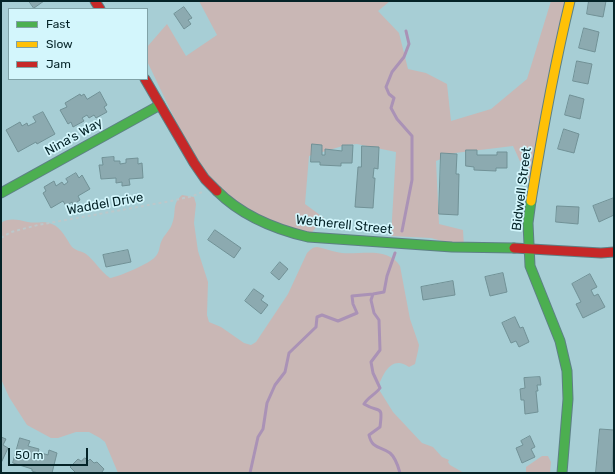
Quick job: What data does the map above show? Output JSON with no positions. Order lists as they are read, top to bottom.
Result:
{
  "streets": {
    "street": ["Nina's Way", "Bidwell Street", "Wetherell Street"],
    "path": ["Waddel Drive"]
  },
  "crossings": [
    ["Nina's Way", "Wetherell Street"],
    ["Bidwell Street", "Wetherell Street"],
    ["Waddel Drive", "Wetherell Street"]
  ],
  "legend": ["Fast", "Slow", "Jam"],
  "scale_bar": "50 m"
}
